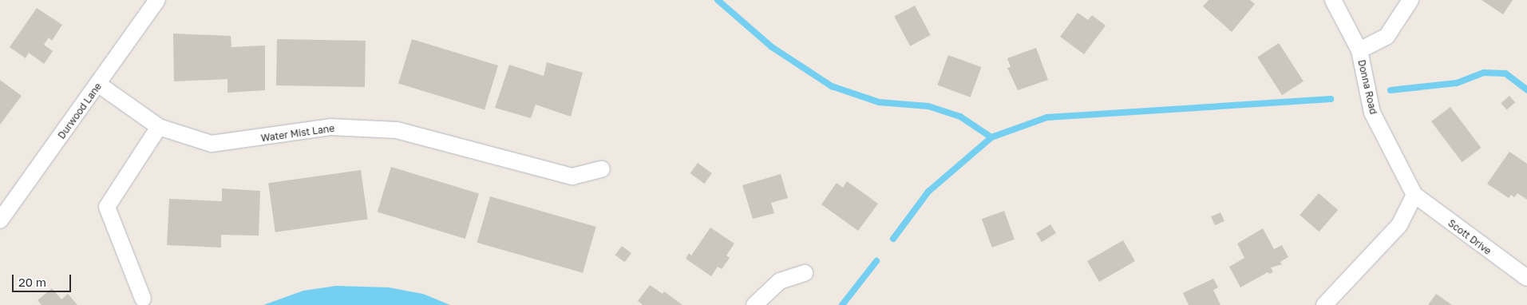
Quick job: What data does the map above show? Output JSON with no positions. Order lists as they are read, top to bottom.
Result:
{
  "streets": {
    "street": [
      "Donna Road",
      "Durwood Lane",
      "Water Mist Lane",
      "Scott Drive"
    ]
  },
  "crossings": [
    ["Donna Road", "Scott Drive"],
    ["Durwood Lane", "Water Mist Lane"]
  ],
  "scale_bar": "20 m"
}
